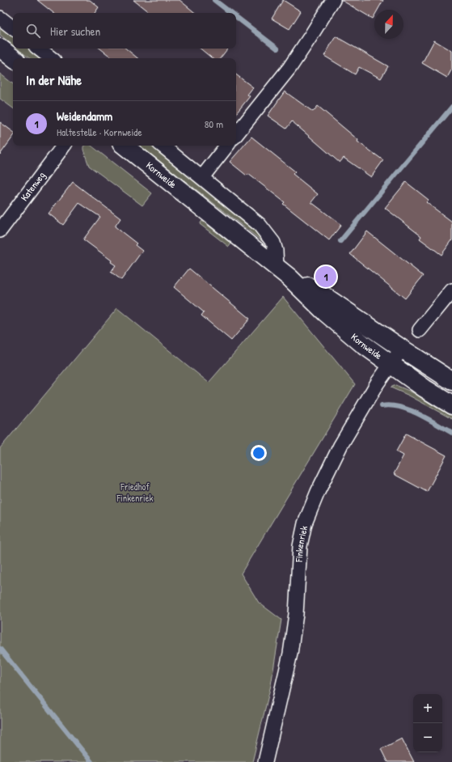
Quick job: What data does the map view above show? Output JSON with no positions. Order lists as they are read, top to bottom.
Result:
{
  "streets": {
    "main road": ["Kornweide"],
    "street": ["Katenweg", "Finkenriek"]
  },
  "crossings": [
    ["Kornweide", "Finkenriek"]
  ],
  "parks": ["Friedhof Finkenriek"],
  "north": "top",
  "page": {
    "search": "Hier suchen",
    "heading": "In der Nähe",
    "list": [
      {
        "mark": "1",
        "name": "Weidendamm",
        "note": "Haltestelle · Kornweide",
        "value": "80 m"
      }
    ],
    "pins": "1",
    "map_buttons": ["+", "−"]
  }
}
